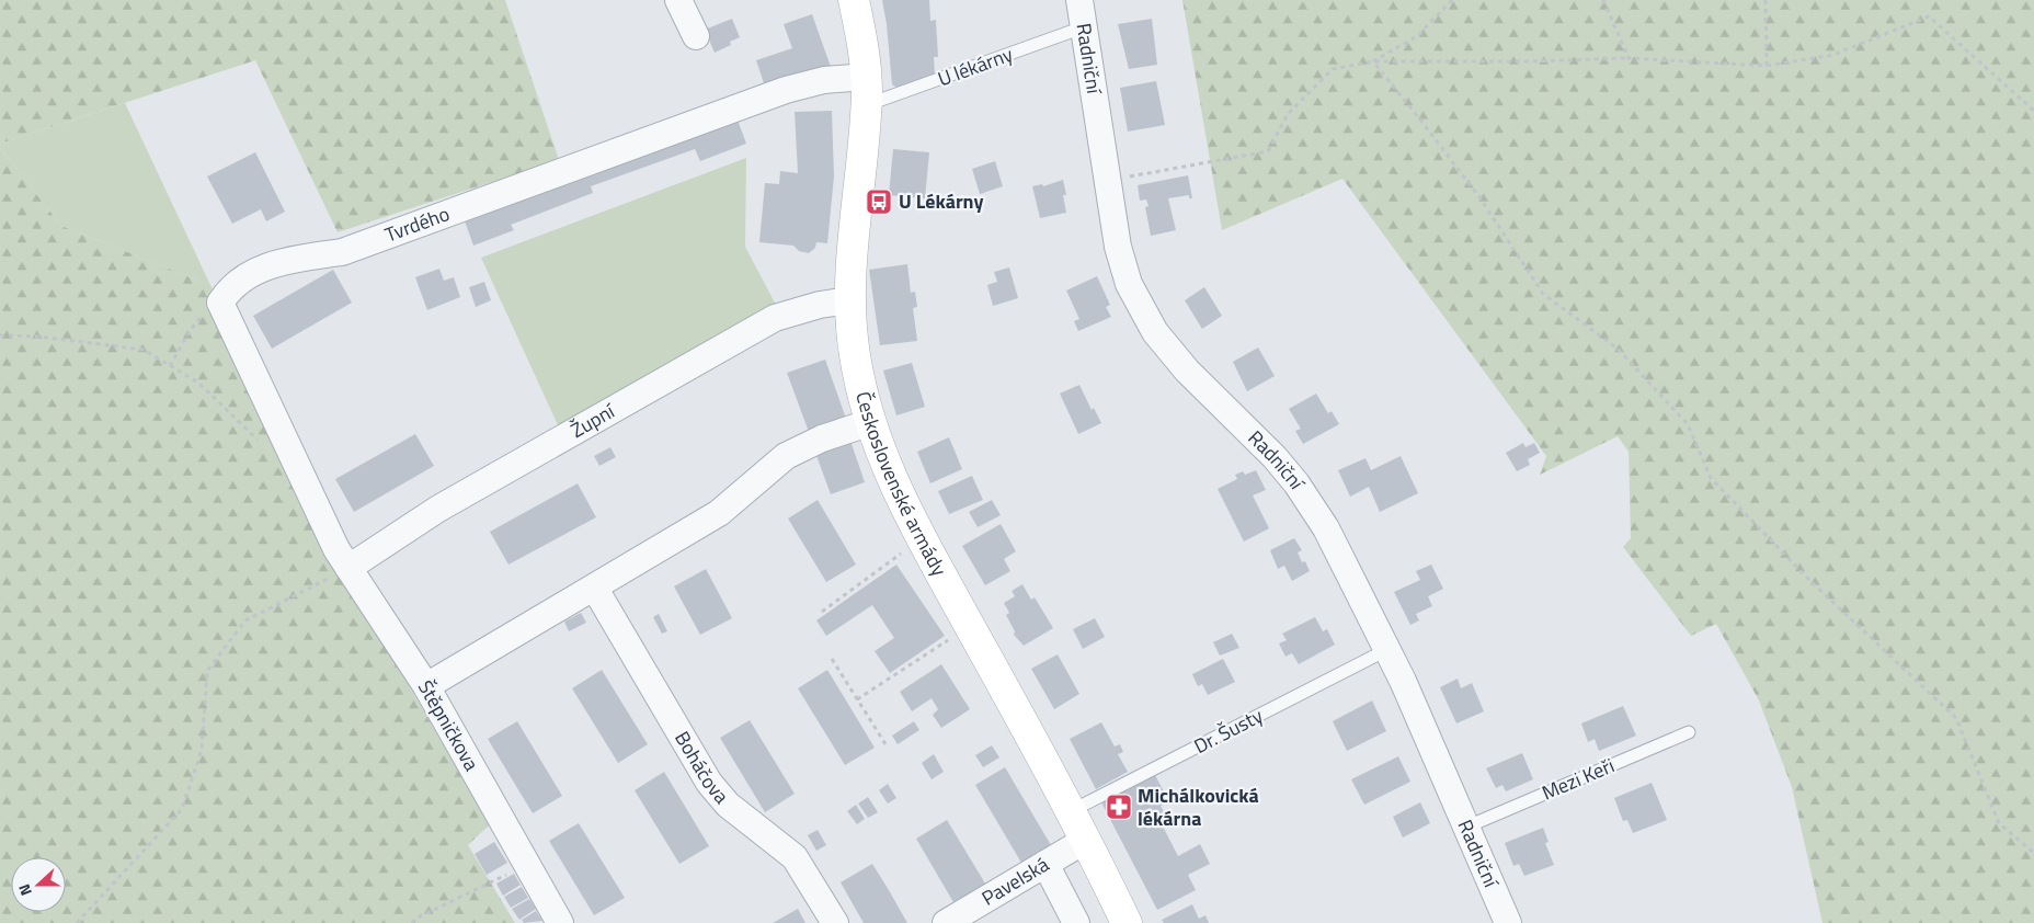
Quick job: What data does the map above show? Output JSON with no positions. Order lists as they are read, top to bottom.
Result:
{
  "streets": {
    "street": [
      "Radniční",
      "Tvrdého",
      "Župní",
      "Československé armády",
      "Štěpničkova",
      "Boháčova",
      "Pavelská"
    ],
    "lane": ["U lékárny", "Dr. Šusty", "Mezi Keři"]
  },
  "crossings": [
    ["Radniční", "U lékárny"],
    ["Radniční", "Dr. Šusty"],
    ["Radniční", "Mezi Keři"],
    ["U lékárny", "Tvrdého"],
    ["U lékárny", "Československé armády"],
    ["Tvrdého", "Československé armády"],
    ["Tvrdého", "Štěpničkova"],
    ["Župní", "Československé armády"],
    ["Župní", "Štěpničkova"],
    ["Československé armády", "Dr. Šusty"],
    ["Československé armády", "Pavelská"]
  ],
  "places": {
    "bus stop": ["U Lékárny"],
    "pharmacy": ["Michálkovická lékárna"]
  },
  "north": "left"
}
